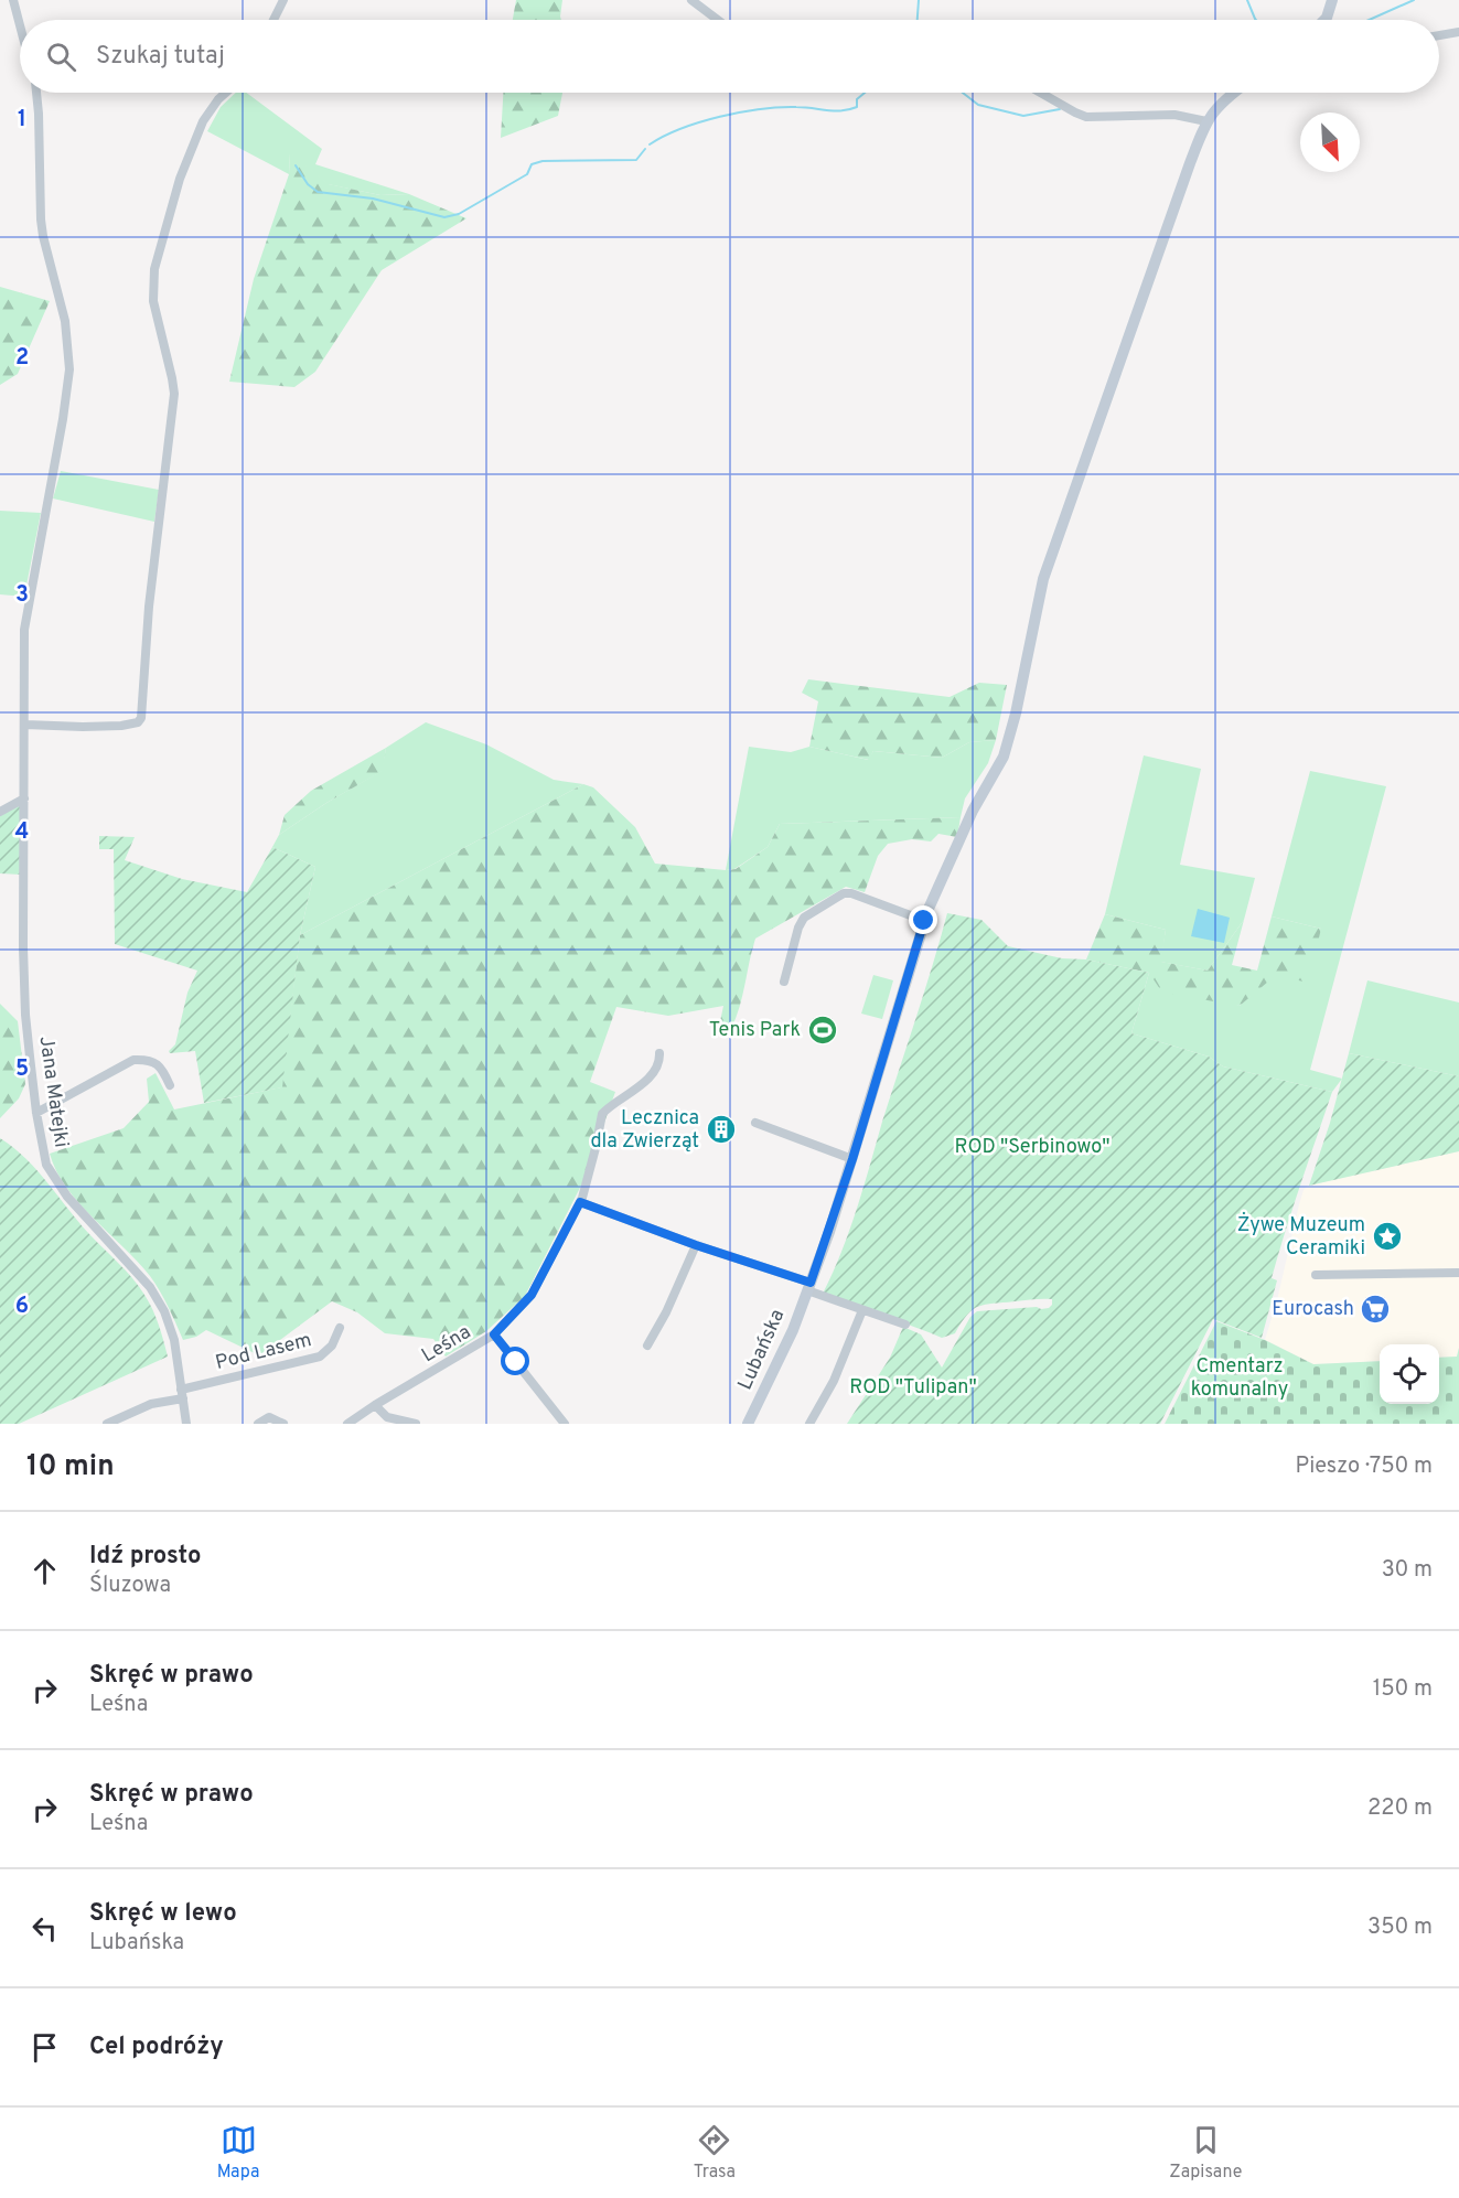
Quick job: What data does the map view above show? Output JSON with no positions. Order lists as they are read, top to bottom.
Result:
{
  "streets": {
    "street": [
      "Jana Matejki",
      "Leśna",
      "Lubańska",
      "Pod Lasem"
    ]
  },
  "crossings": [
    ["Jana Matejki", "Pod Lasem"]
  ],
  "parks": ["ROD \"Serbinowo\"", "Cmentarz komunalny", "ROD \"Tulipan\""],
  "places": {
    "sports": ["Tenis Park"],
    "building": ["Lecznica dla Zwierząt"],
    "place": ["Żywe Muzeum Ceramiki"],
    "supermarket": ["Eurocash"]
  },
  "north": "bottom right",
  "page": {
    "search": "Szukaj tutaj",
    "heading": ["10 min", "Pieszo · 750 m"],
    "list": [
      ["Idź prosto", "Śluzowa", "30 m"],
      ["Skręć w prawo", "Leśna", "150 m"],
      ["Skręć w prawo", "Leśna", "220 m"],
      ["Skręć w lewo", "Lubańska", "350 m"],
      "Cel podróży"
    ],
    "nav": ["Mapa", "Trasa", "Zapisane"]
  },
  "grid": {
    "rows": [
      "1",
      "2",
      "3",
      "4",
      "5",
      "6"
    ]
  }
}
